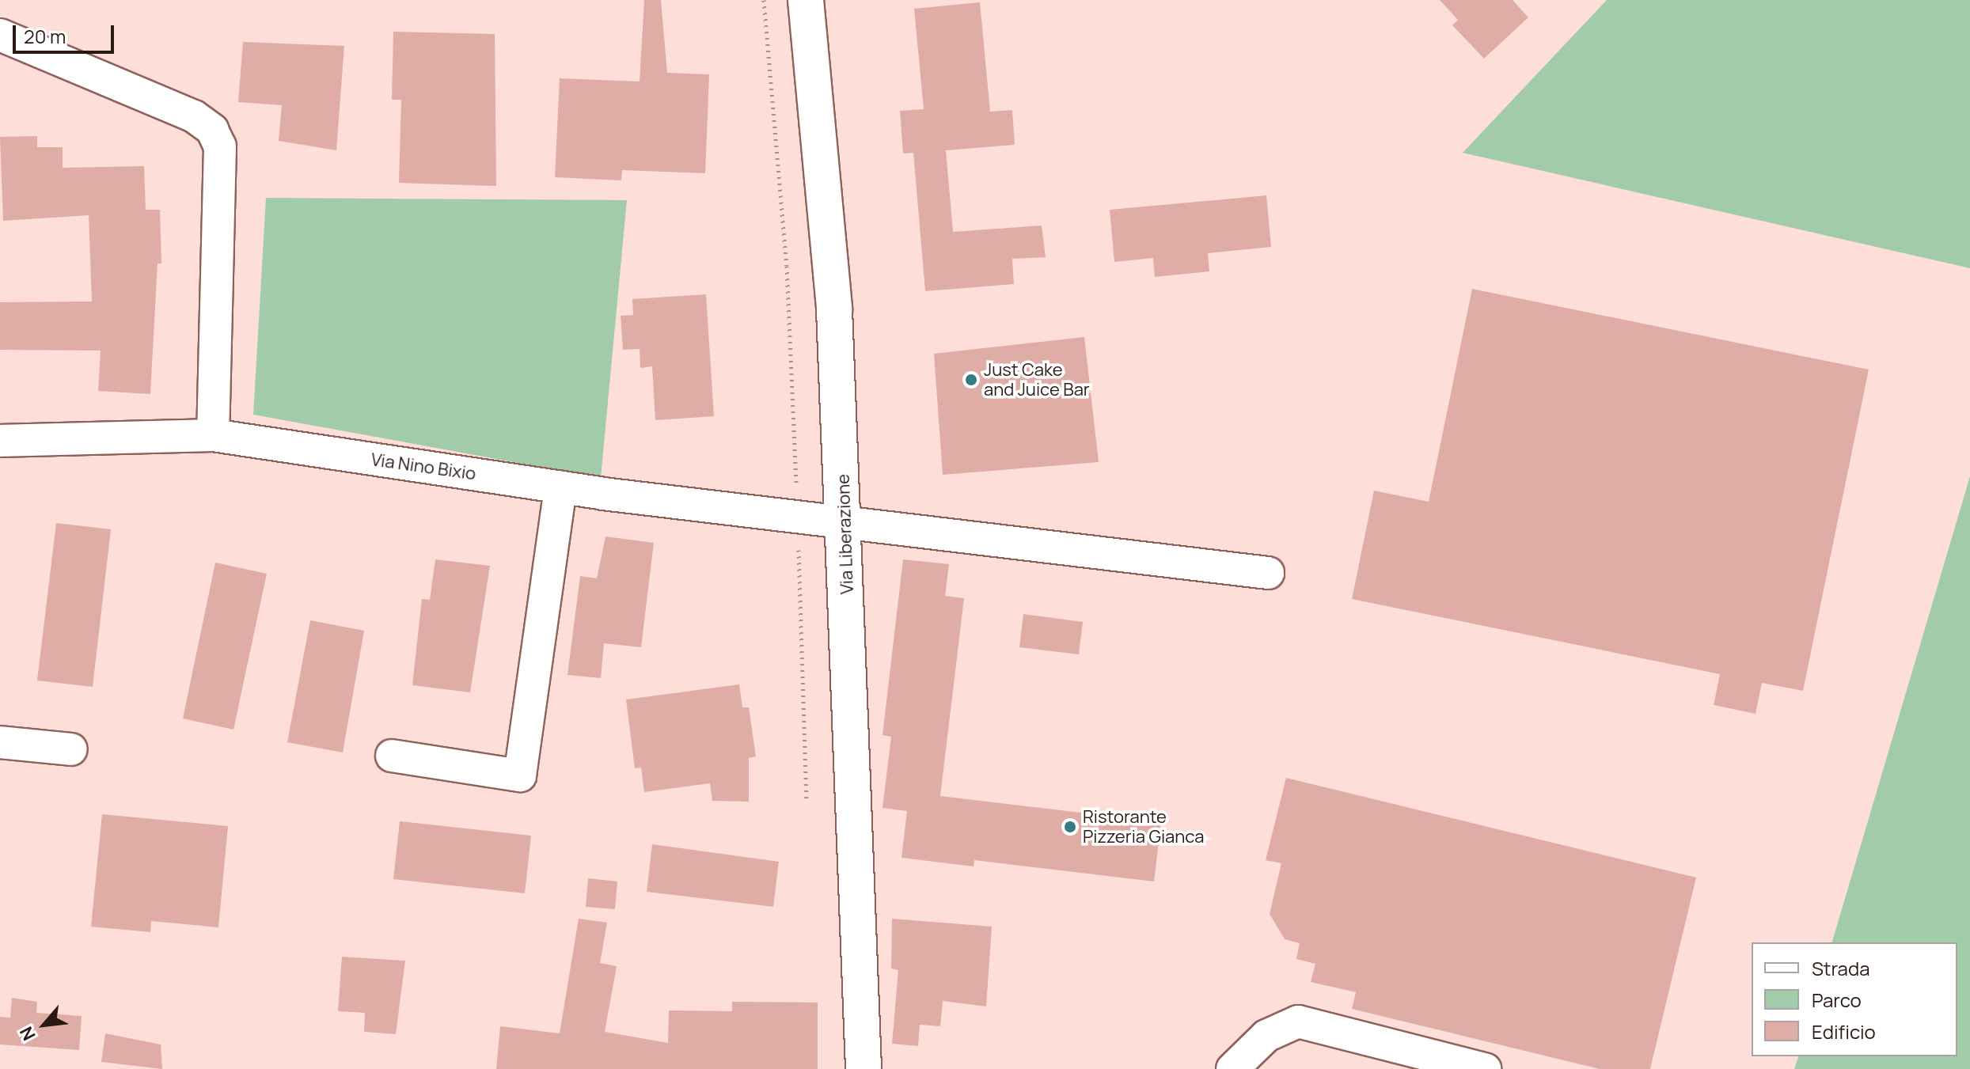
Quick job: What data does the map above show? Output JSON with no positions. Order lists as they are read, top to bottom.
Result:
{
  "streets": {
    "main road": ["Via Liberazione"],
    "street": ["Via Nino Bixio"]
  },
  "crossings": [
    ["Via Nino Bixio", "Via Liberazione"]
  ],
  "places": ["Just Cake and Juice Bar", "Ristorante Pizzeria Gianca"],
  "legend": ["Strada", "Parco", "Edificio"],
  "scale_bar": "20 m",
  "north": "bottom left"
}
